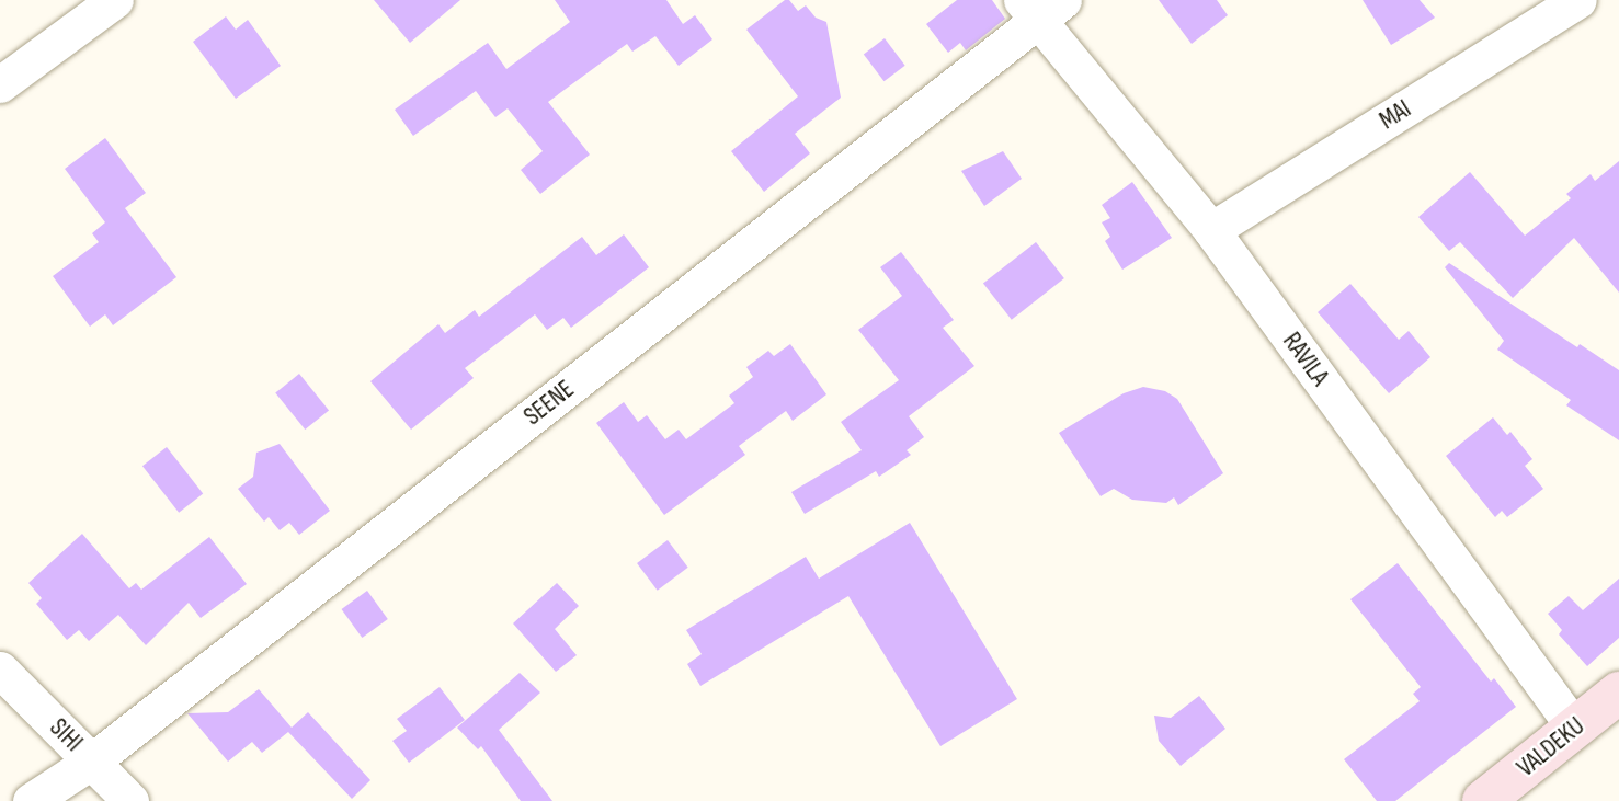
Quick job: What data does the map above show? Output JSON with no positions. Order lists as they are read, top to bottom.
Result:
{
  "streets": {
    "street": [
      "MAI",
      "RAVILA",
      "SEENE",
      "SIHI",
      "VALDEKU"
    ]
  },
  "crossings": [
    ["MAI", "RAVILA"],
    ["RAVILA", "SEENE"],
    ["RAVILA", "VALDEKU"],
    ["SEENE", "SIHI"]
  ]
}
